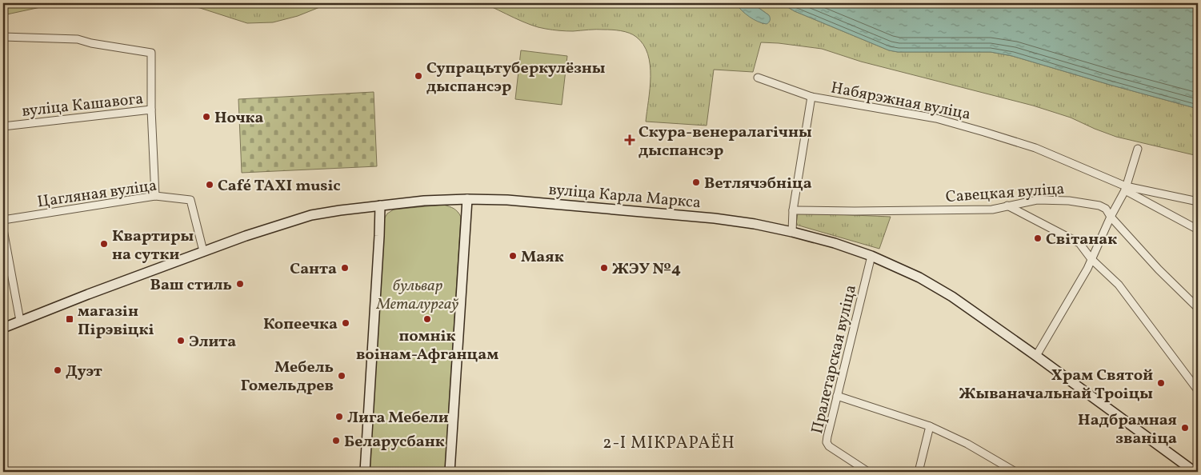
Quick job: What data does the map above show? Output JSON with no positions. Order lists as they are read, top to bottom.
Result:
{
  "streets": {
    "main road": ["вуліца Карла Маркса"],
    "street": [
      "Набярэжная вуліца",
      "вуліца Кашавога",
      "Савецкая вуліца",
      "Цагляная вуліца",
      "Пралетарская вуліца"
    ]
  },
  "crossings": [
    ["вуліца Кашавога", "Цагляная вуліца"],
    ["Цагляная вуліца", "вуліца Карла Маркса"],
    ["вуліца Карла Маркса", "Пралетарская вуліца"]
  ],
  "districts": ["2-І МІКРАРАЁН"],
  "parks": ["бульвар Металургаў"],
  "places": {
    "other": [
      "Супрацьтуберкулёзны дыспансэр",
      "Ночка",
      "Ветлячэбніца",
      "Café TAXI music",
      "Світанак",
      "Квартиры на сутки",
      "Маяк",
      "Санта",
      "ЖЭУ №4",
      "Ваш стиль",
      "помнік воінам-Афганцам",
      "Копеечка",
      "Элита",
      "Дуэт",
      "Мебель Гомельдрев",
      "Храм Святой Жываначальнай Троіцы",
      "Лига Мебели",
      "Надбрамная званіца",
      "Беларусбанк"
    ],
    "health": ["Скура-венералагічны дыспансэр"],
    "transit": ["магазін Пірэвіцкі"]
  }
}
